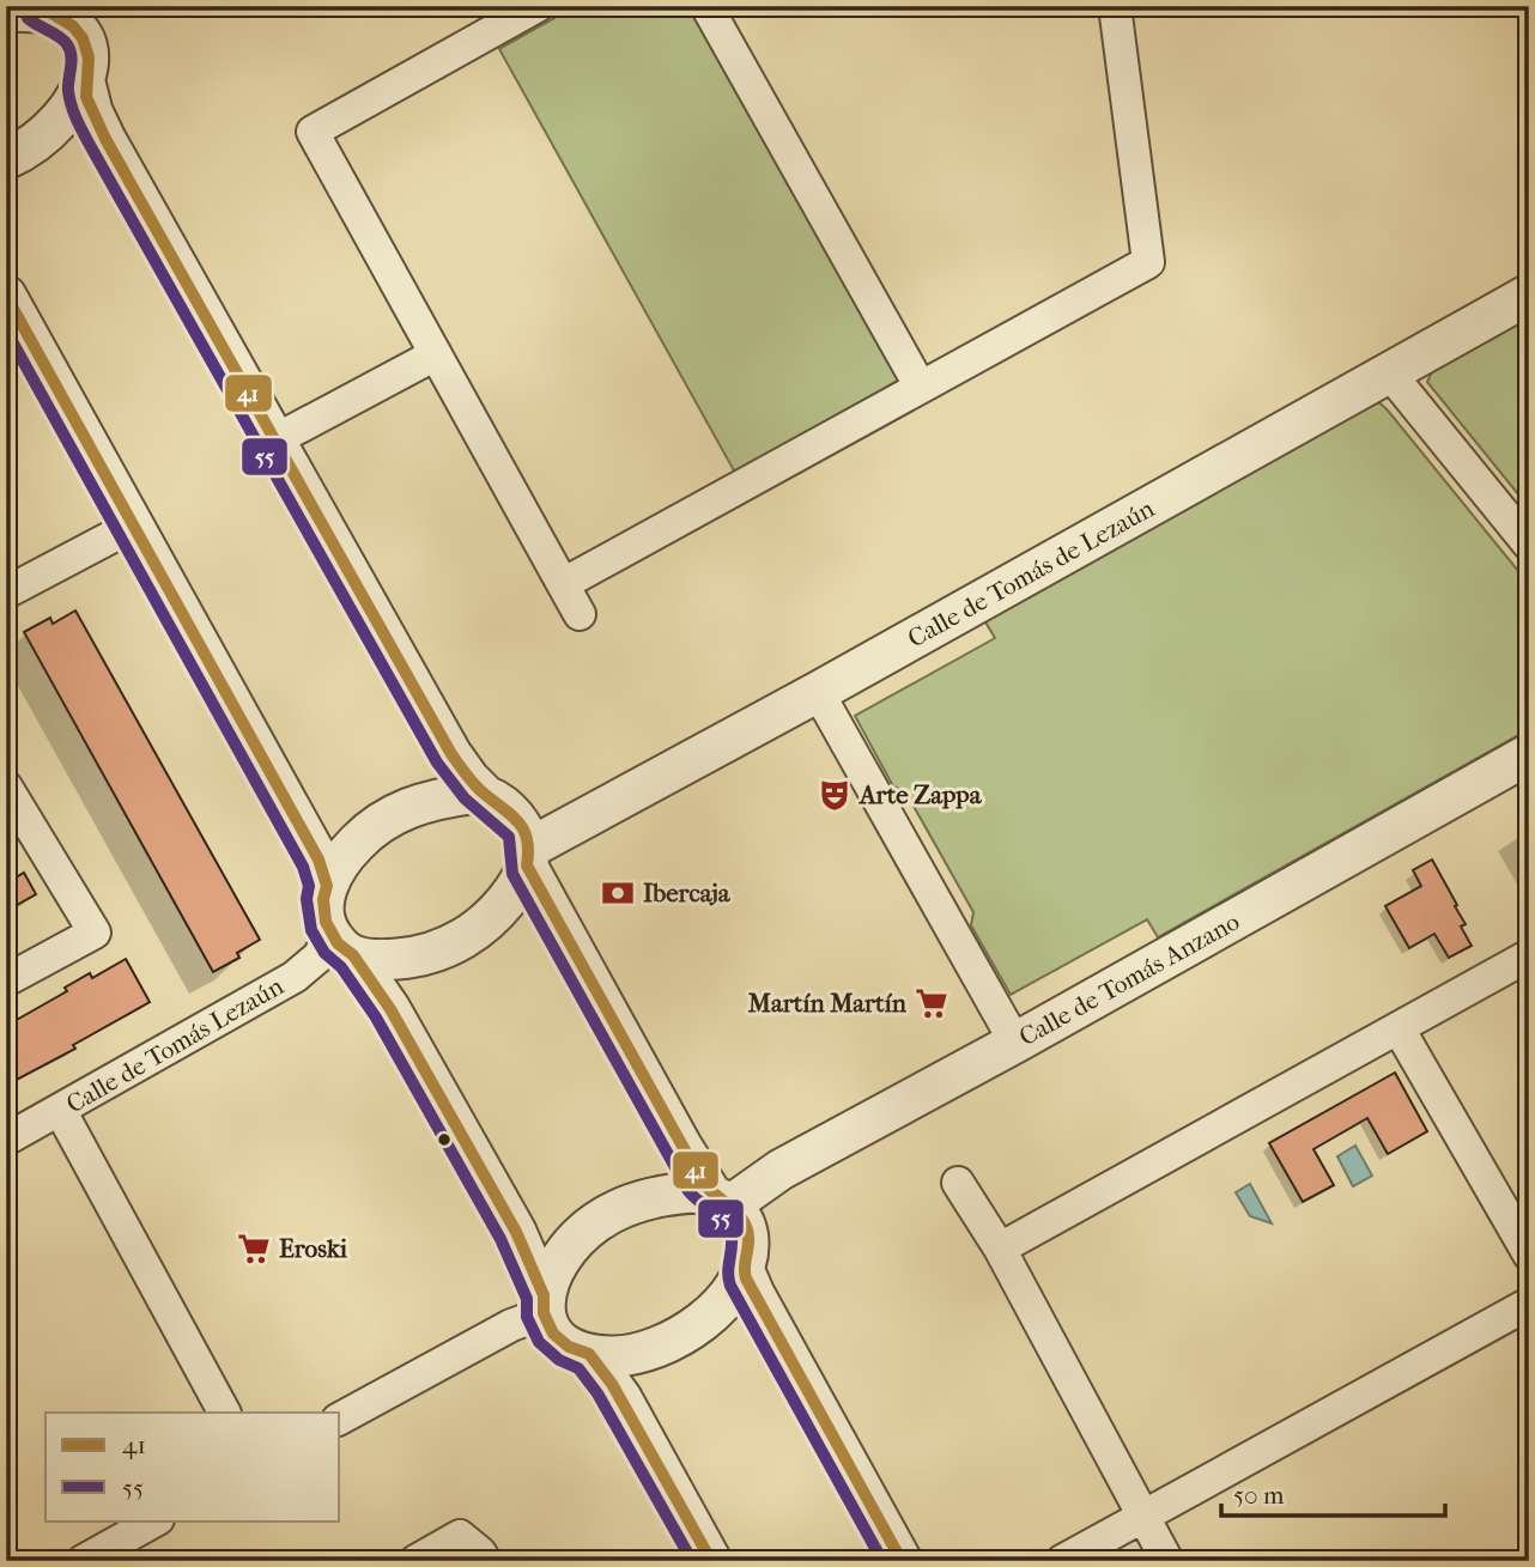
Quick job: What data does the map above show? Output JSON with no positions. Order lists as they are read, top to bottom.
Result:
{
  "streets": {
    "street": ["Calle de Tomás de Lezaún", "Calle de Tomás Anzano", "Calle de Tomás Lezaún"]
  },
  "crossings": [
    ["Calle de Tomás de Lezaún", "Calle de Tomás Lezaún"]
  ],
  "places": {
    "theatre": ["Arte Zappa"],
    "bank": ["Ibercaja"],
    "supermarket": ["Martín Martín", "Eroski"]
  },
  "lines": ["transit line 41", "transit line 55"],
  "legend": ["41", "55"],
  "scale_bar": "50 m"
}
